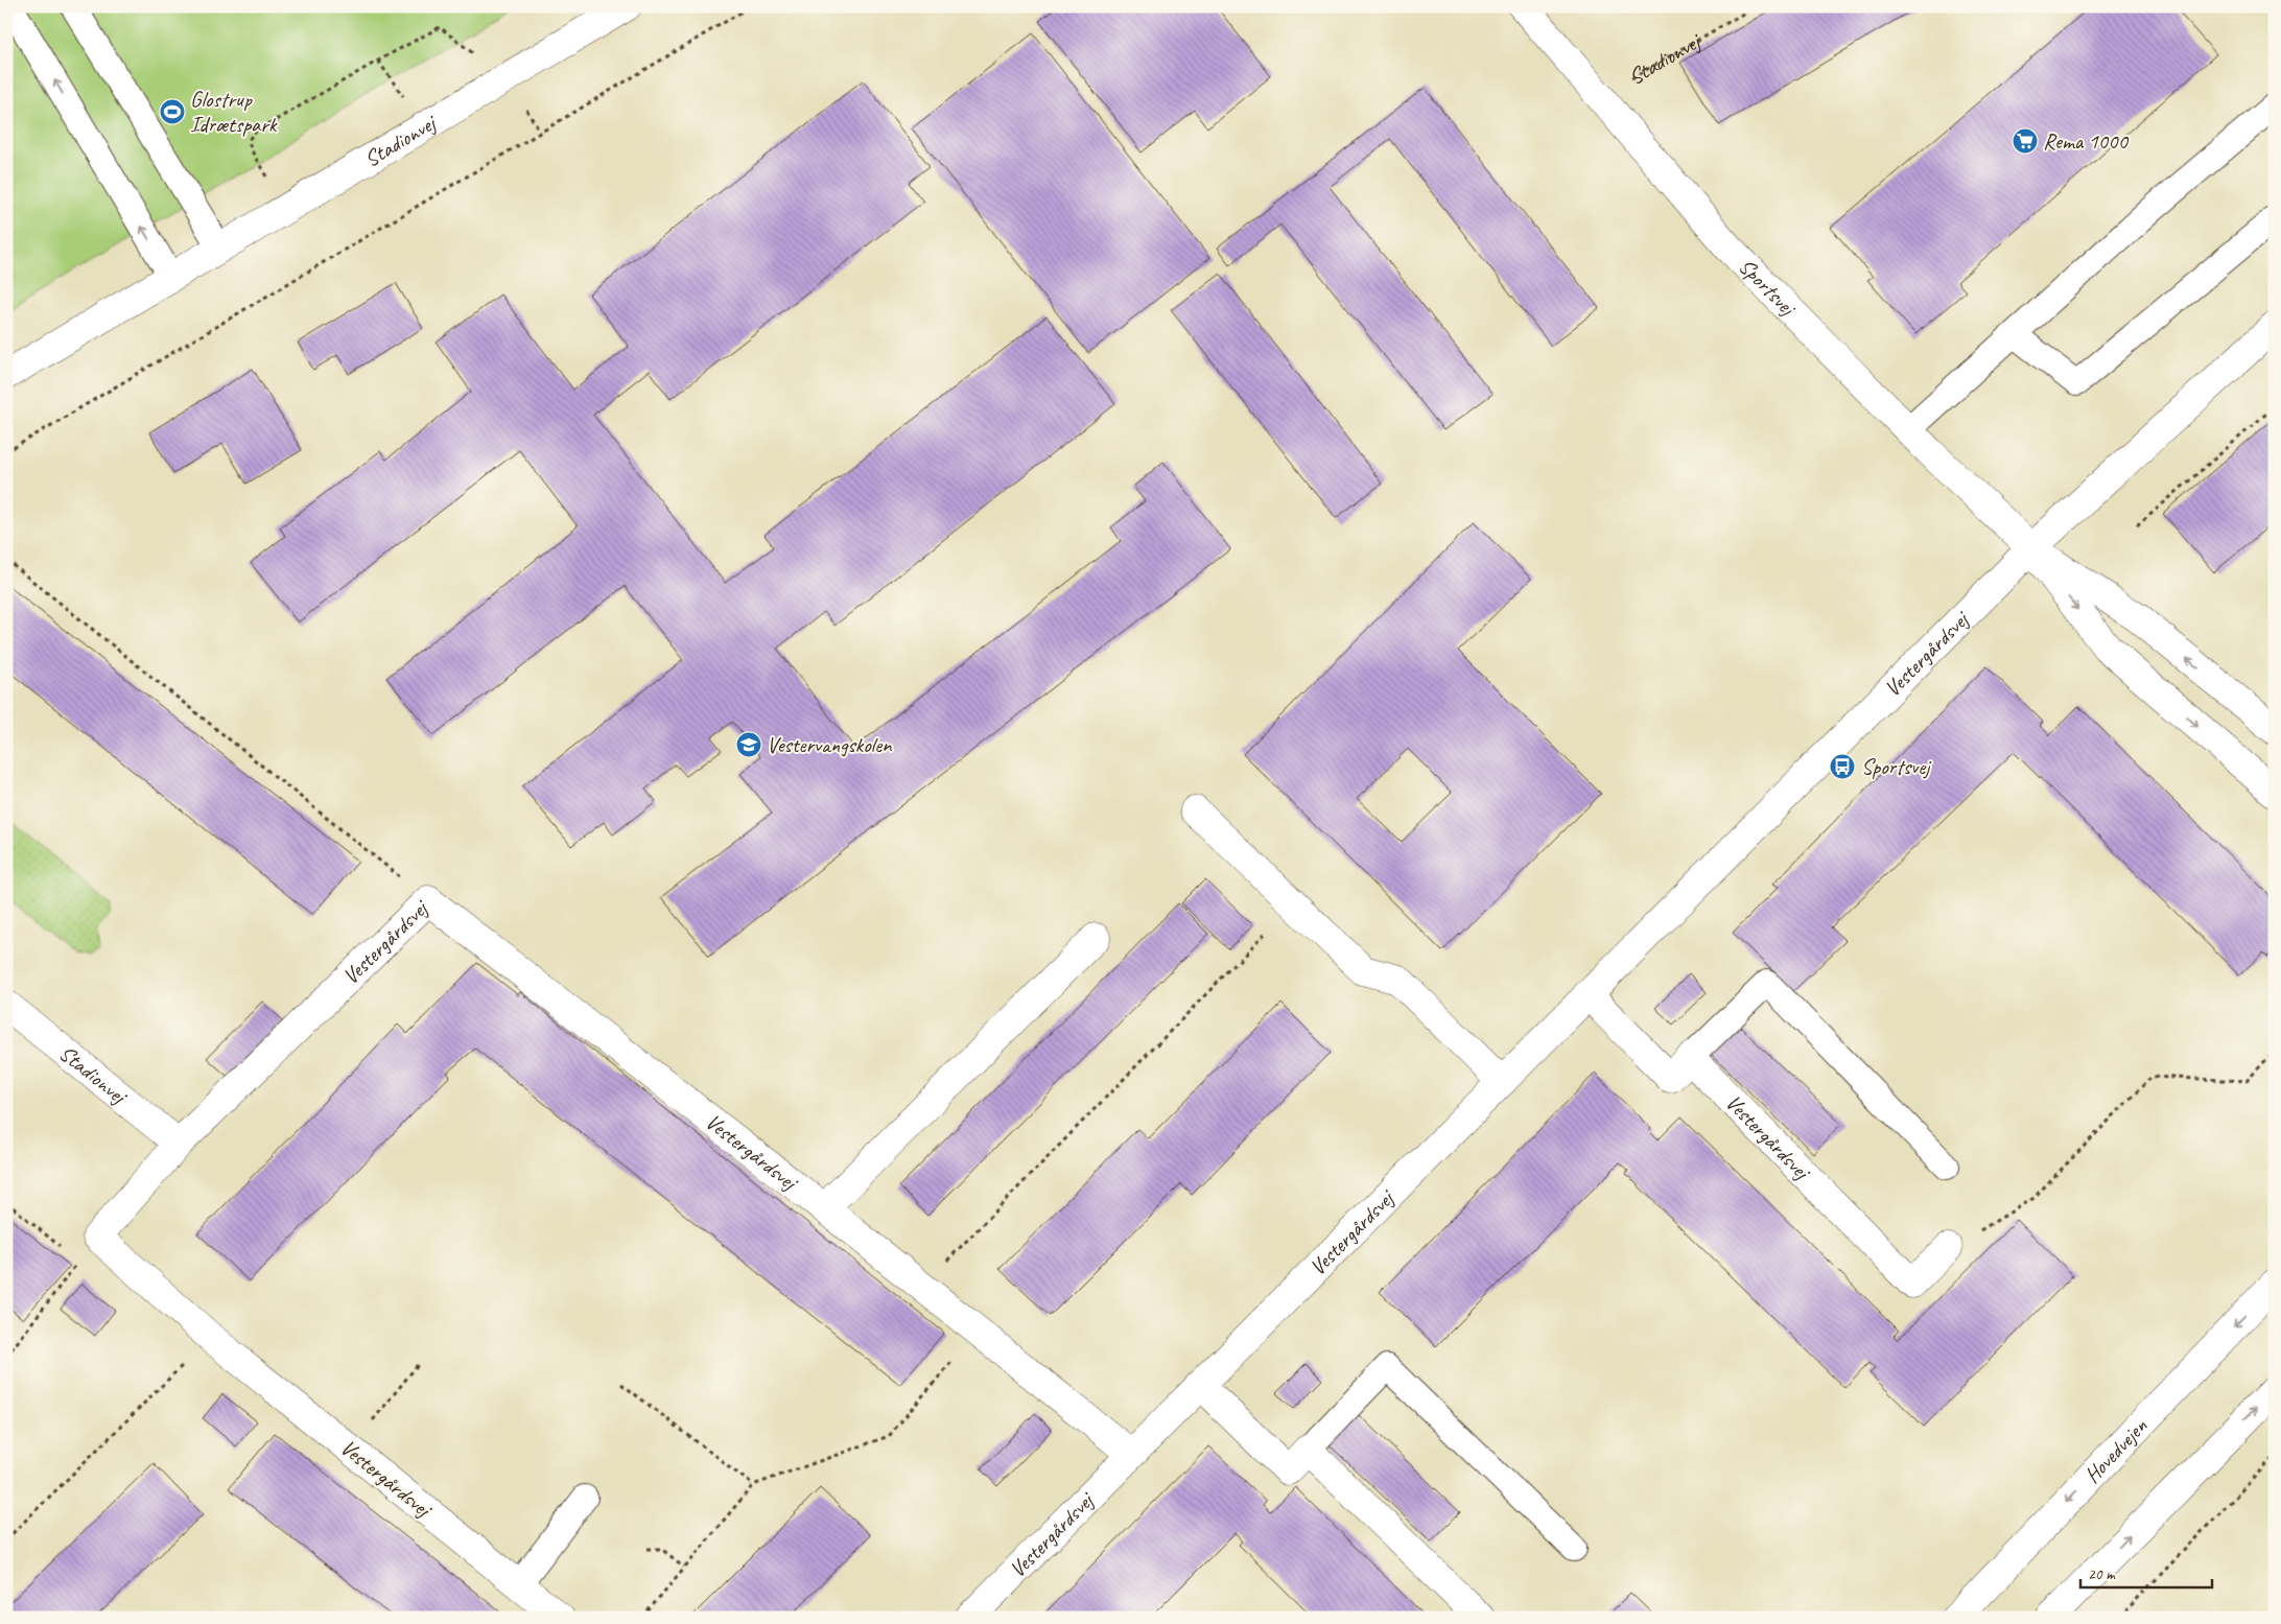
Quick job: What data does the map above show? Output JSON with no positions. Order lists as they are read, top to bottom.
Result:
{
  "streets": {
    "street": [
      "Stadionvej",
      "Sportsvej",
      "Vestergårdsvej",
      "Hovedvejen"
    ]
  },
  "crossings": [
    ["Stadionvej", "Sportsvej"],
    ["Stadionvej", "Vestergårdsvej"],
    ["Sportsvej", "Vestergårdsvej"]
  ],
  "places": {
    "sports": ["Glostrup Idrætspark"],
    "supermarket": ["Rema 1000"],
    "school or university": ["Vestervangskolen"],
    "bus stop": ["Sportsvej"]
  },
  "scale_bar": "20 m"
}
